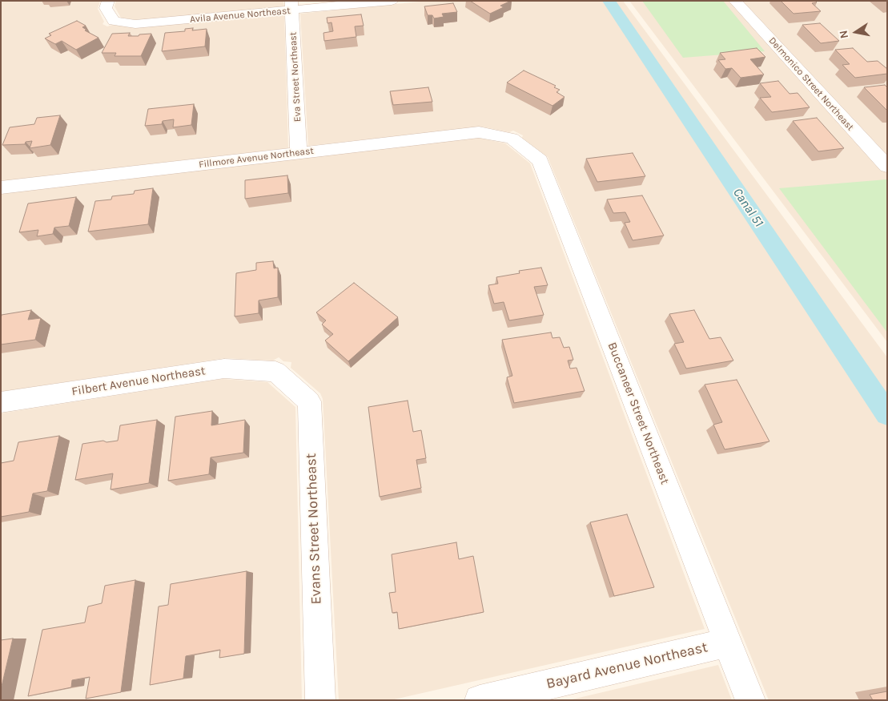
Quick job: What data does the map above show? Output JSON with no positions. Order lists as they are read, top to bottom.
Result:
{
  "streets": {
    "street": [
      "Avila Avenue Northeast",
      "Eva Street Northeast",
      "Delmonico Street Northeast",
      "Fillmore Avenue Northeast",
      "Filbert Avenue Northeast",
      "Buccaneer Street Northeast",
      "Evans Street Northeast",
      "Bayard Avenue Northeast"
    ]
  },
  "crossings": [
    ["Avila Avenue Northeast", "Eva Street Northeast"],
    ["Eva Street Northeast", "Fillmore Avenue Northeast"],
    ["Fillmore Avenue Northeast", "Buccaneer Street Northeast"],
    ["Filbert Avenue Northeast", "Evans Street Northeast"],
    ["Buccaneer Street Northeast", "Bayard Avenue Northeast"]
  ],
  "water": ["Canal 51"],
  "north": "left"
}
